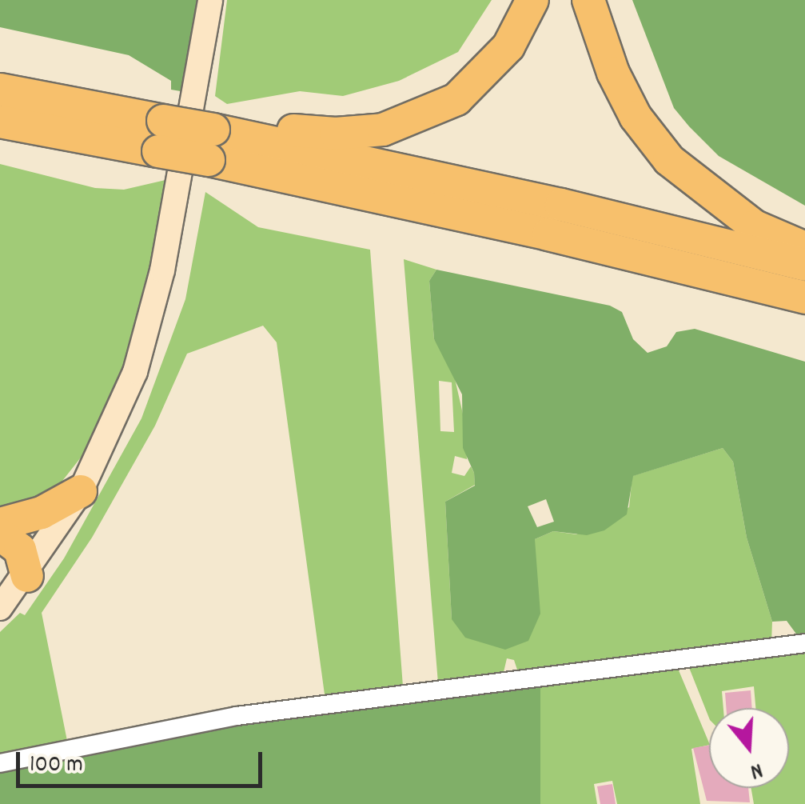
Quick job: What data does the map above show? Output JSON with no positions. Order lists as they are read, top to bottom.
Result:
{
  "scale_bar": "100 m",
  "north": "bottom"
}
